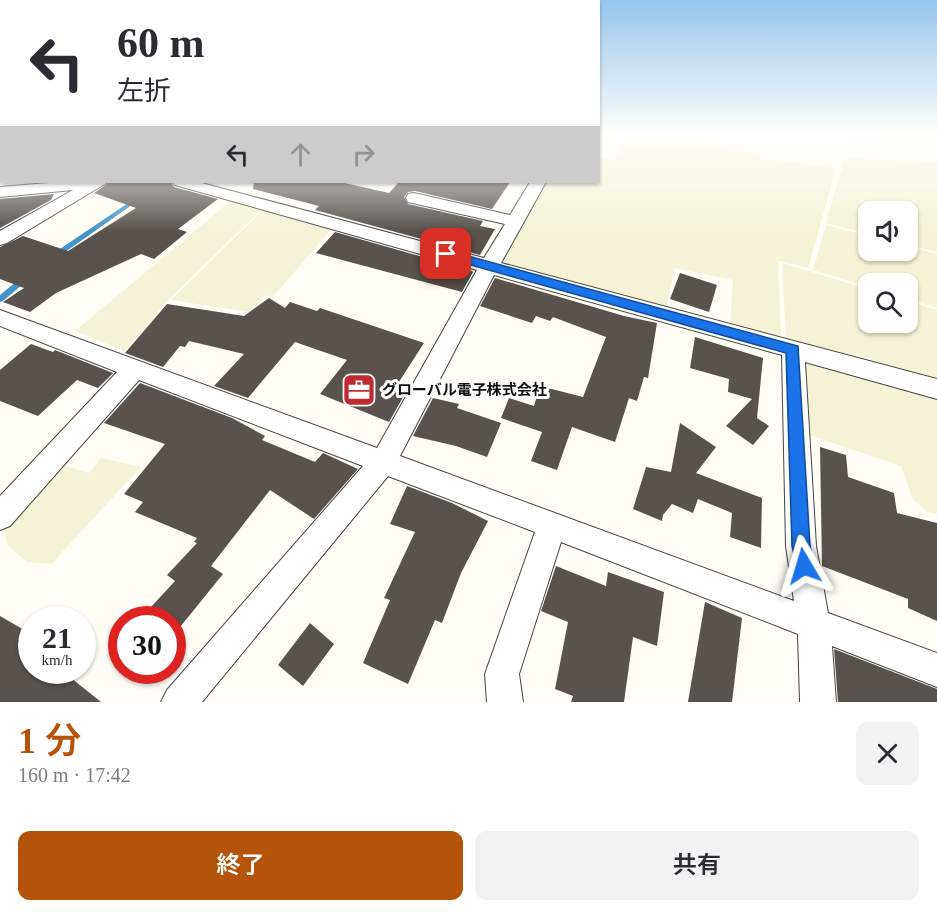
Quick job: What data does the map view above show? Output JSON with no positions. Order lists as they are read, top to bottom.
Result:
{
  "places": {
    "office": ["グローバル電子株式会社"]
  },
  "page": {
    "turn": ["60 m", "左折"],
    "speed": "21 km/h",
    "limit": "30",
    "heading": ["1 分", "160 m · 17:42"],
    "buttons": ["終了", "共有"]
  }
}
